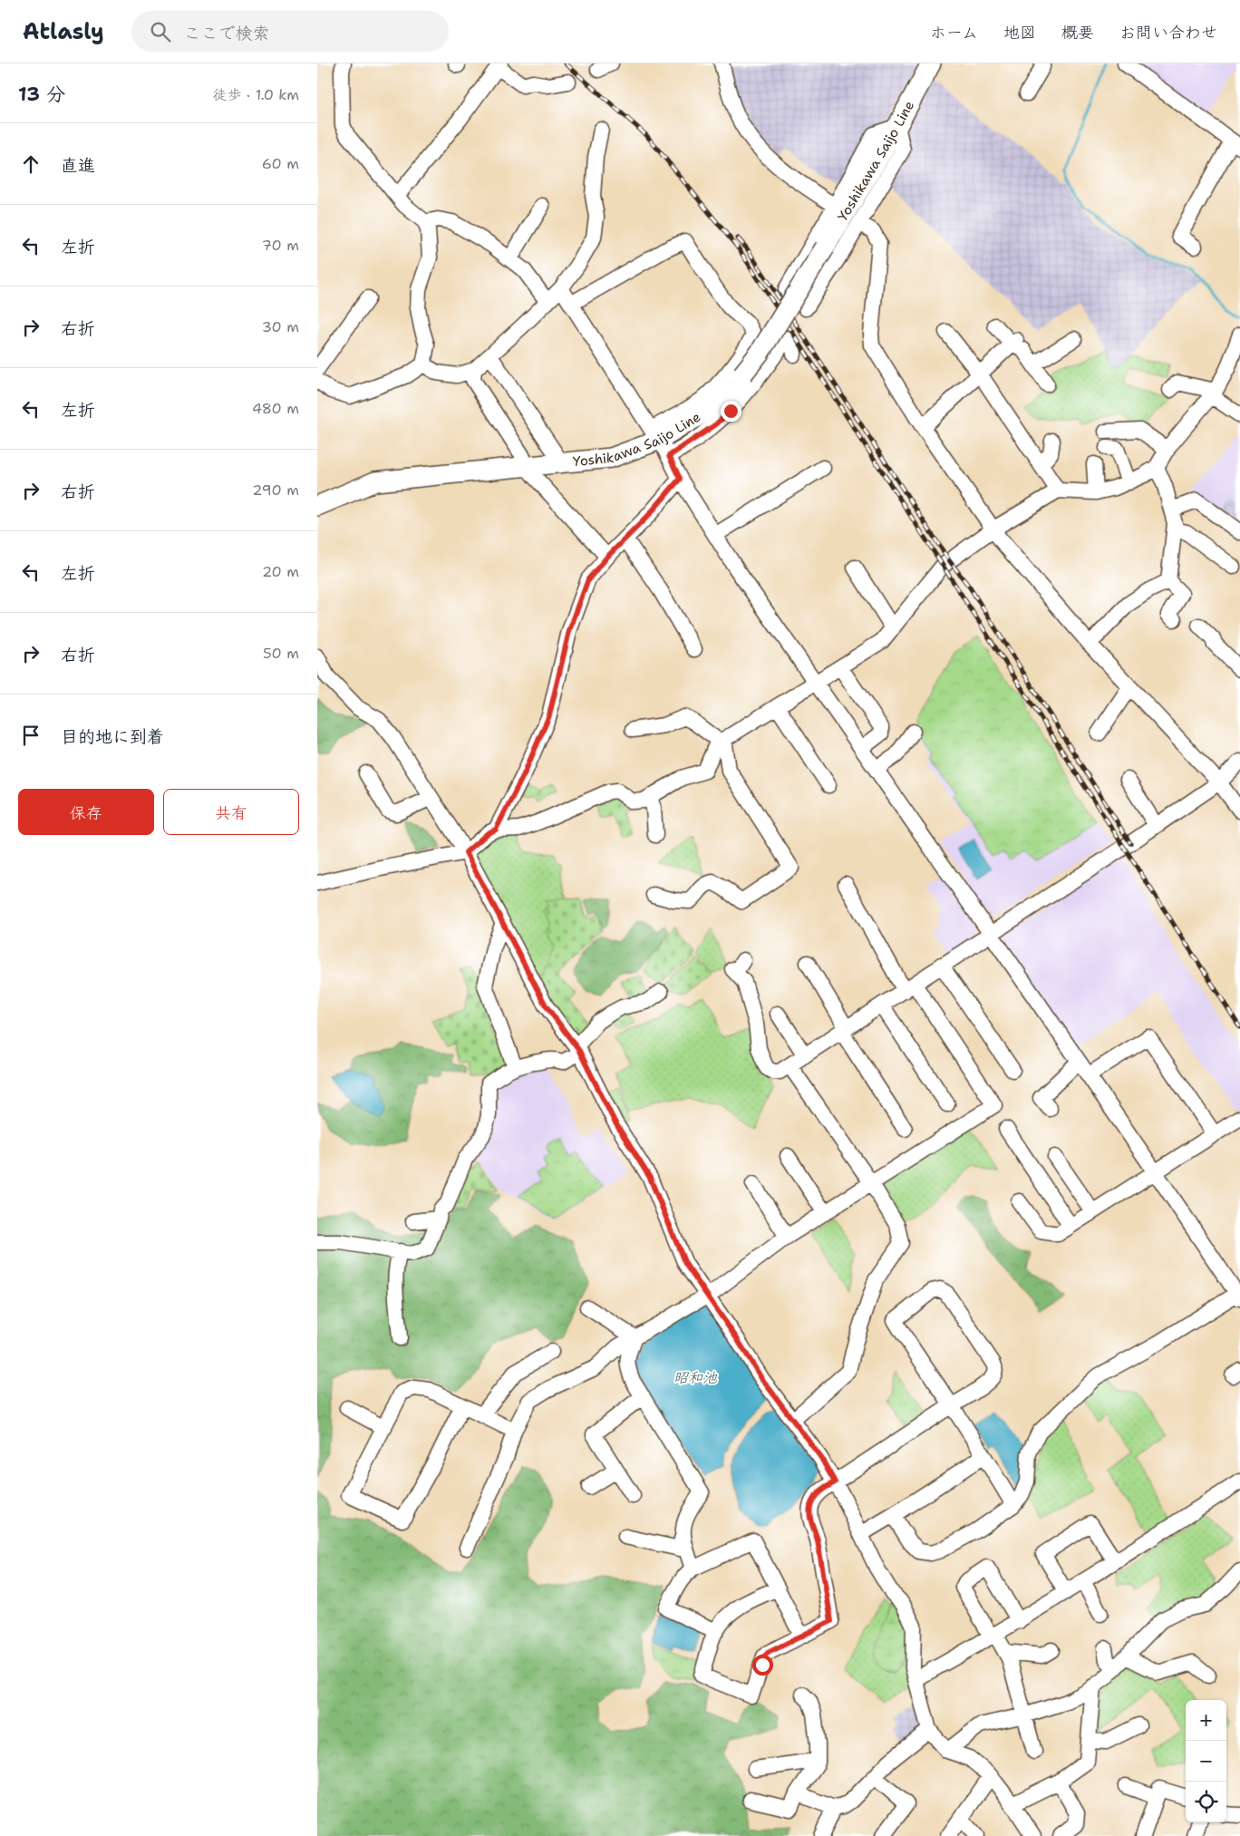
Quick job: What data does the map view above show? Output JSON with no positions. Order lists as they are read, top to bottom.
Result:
{
  "streets": {
    "main road": ["Yoshikawa Saijo Line"]
  },
  "water": ["昭和池"],
  "page": {
    "header": "Atlasly",
    "search": "ここで検索",
    "nav": [
      "ホーム",
      "地図",
      "概要",
      "お問い合わせ"
    ],
    "heading": ["13 分", "徒歩 · 1.0 km"],
    "list": [
      ["直進", "60 m"],
      ["左折", "70 m"],
      ["右折", "30 m"],
      ["左折", "480 m"],
      ["右折", "290 m"],
      ["左折", "20 m"],
      ["右折", "50 m"],
      "目的地に到着"
    ],
    "buttons": ["保存", "共有"],
    "map_buttons": ["+", "−"]
  }
}
